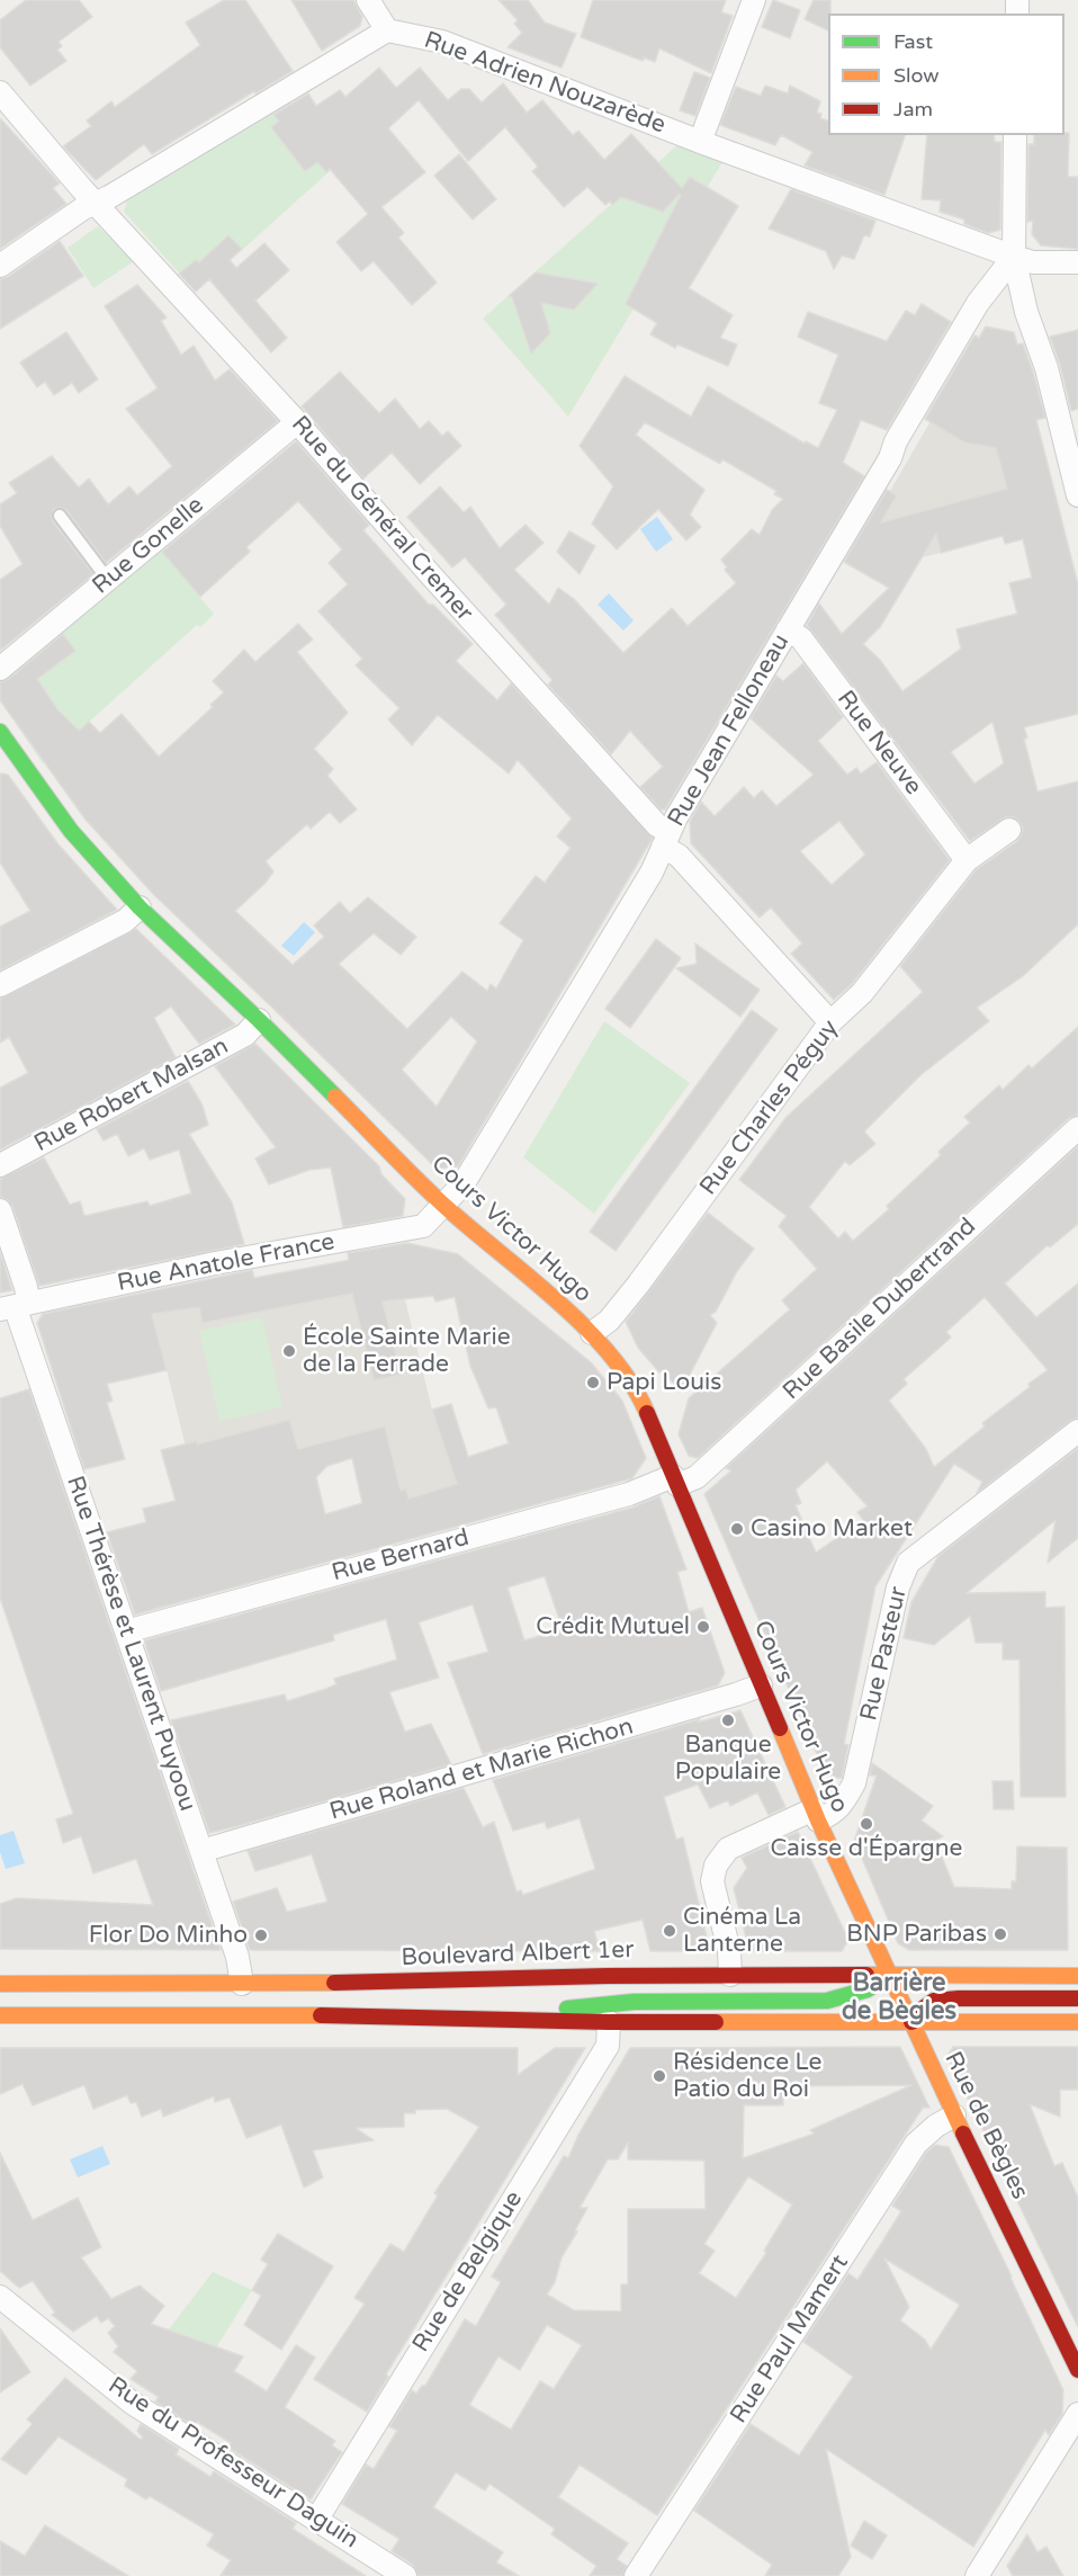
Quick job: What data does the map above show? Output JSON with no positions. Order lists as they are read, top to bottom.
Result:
{
  "streets": {
    "street": [
      "Rue Adrien Nouzarède",
      "Rue du Général Cremer",
      "Rue Gonelle",
      "Rue Jean Felloneau",
      "Rue Neuve",
      "Rue Robert Malsan",
      "Rue Charles Péguy",
      "Cours Victor Hugo",
      "Rue Anatole France",
      "Rue Basile Dubertrand",
      "Rue Bernard",
      "Rue Thérèse et Laurent Puyoou",
      "Rue Pasteur",
      "Rue Roland et Marie Richon",
      "Boulevard Albert 1er",
      "Rue de Bègles",
      "Rue de Belgique",
      "Rue Paul Mamert",
      "Rue du Professeur Daguin"
    ]
  },
  "crossings": [
    ["Rue Adrien Nouzarède", "Rue Jean Felloneau"],
    ["Rue du Général Cremer", "Rue Gonelle"],
    ["Rue du Général Cremer", "Rue Jean Felloneau"],
    ["Rue du Général Cremer", "Rue Charles Péguy"],
    ["Rue Jean Felloneau", "Rue Neuve"],
    ["Rue Jean Felloneau", "Cours Victor Hugo"],
    ["Rue Jean Felloneau", "Rue Anatole France"],
    ["Rue Neuve", "Rue Charles Péguy"],
    ["Rue Robert Malsan", "Cours Victor Hugo"],
    ["Rue Charles Péguy", "Cours Victor Hugo"],
    ["Cours Victor Hugo", "Rue Anatole France"],
    ["Cours Victor Hugo", "Rue Basile Dubertrand"],
    ["Cours Victor Hugo", "Rue Bernard"],
    ["Cours Victor Hugo", "Rue Pasteur"],
    ["Cours Victor Hugo", "Rue Roland et Marie Richon"],
    ["Cours Victor Hugo", "Rue de Bègles"],
    ["Rue Anatole France", "Rue Thérèse et Laurent Puyoou"],
    ["Rue Basile Dubertrand", "Rue Bernard"],
    ["Rue Bernard", "Rue Thérèse et Laurent Puyoou"],
    ["Rue Thérèse et Laurent Puyoou", "Rue Roland et Marie Richon"],
    ["Rue Thérèse et Laurent Puyoou", "Boulevard Albert 1er"],
    ["Rue Pasteur", "Boulevard Albert 1er"],
    ["Boulevard Albert 1er", "Rue de Bègles"],
    ["Rue de Bègles", "Rue Paul Mamert"],
    ["Rue de Belgique", "Rue du Professeur Daguin"]
  ],
  "districts": ["Barrière de Bègles"],
  "places": [
    "École Sainte Marie de la Ferrade",
    "Papi Louis",
    "Casino Market",
    "Crédit Mutuel",
    "Banque Populaire",
    "Caisse d'Épargne",
    "Cinéma La Lanterne",
    "BNP Paribas",
    "Flor Do Minho",
    "Résidence Le Patio du Roi"
  ],
  "legend": ["Fast", "Slow", "Jam"]
}
